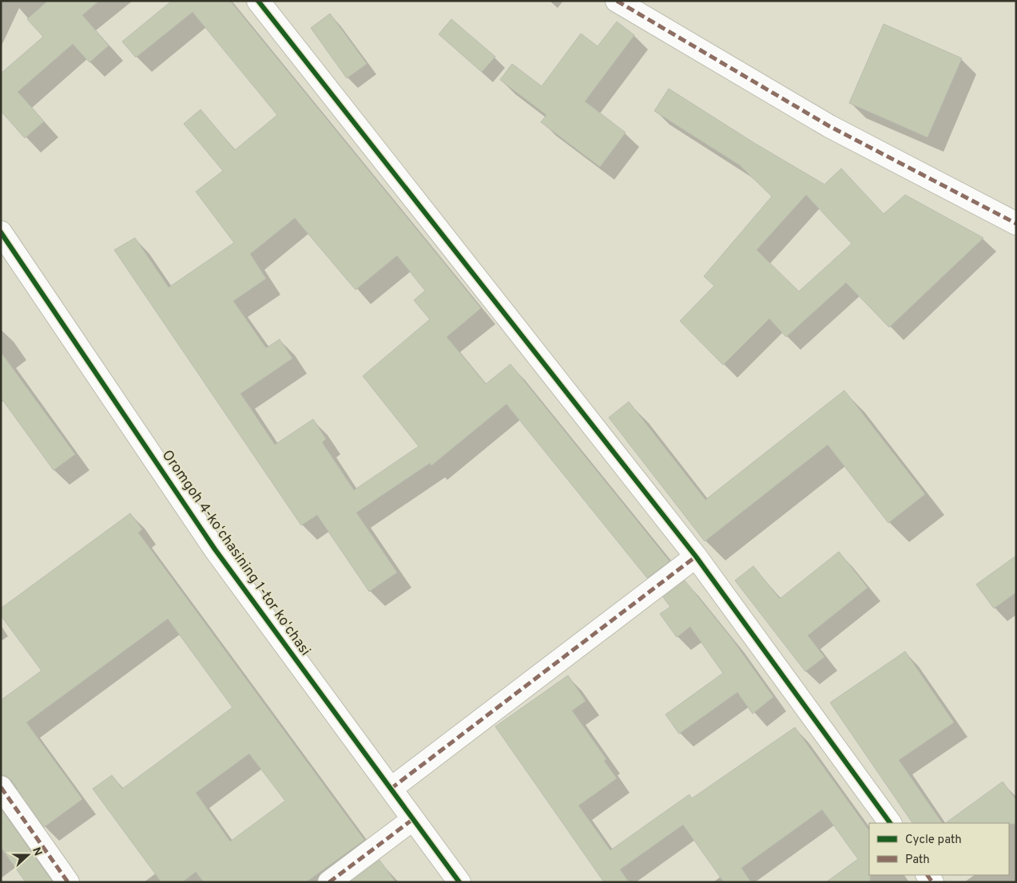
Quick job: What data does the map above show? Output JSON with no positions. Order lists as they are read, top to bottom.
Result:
{
  "streets": {
    "street": ["Oromgoh 4-koʻchasining 1-tor koʻchasi"]
  },
  "legend": ["Cycle path", "Path"],
  "north": "right"
}
